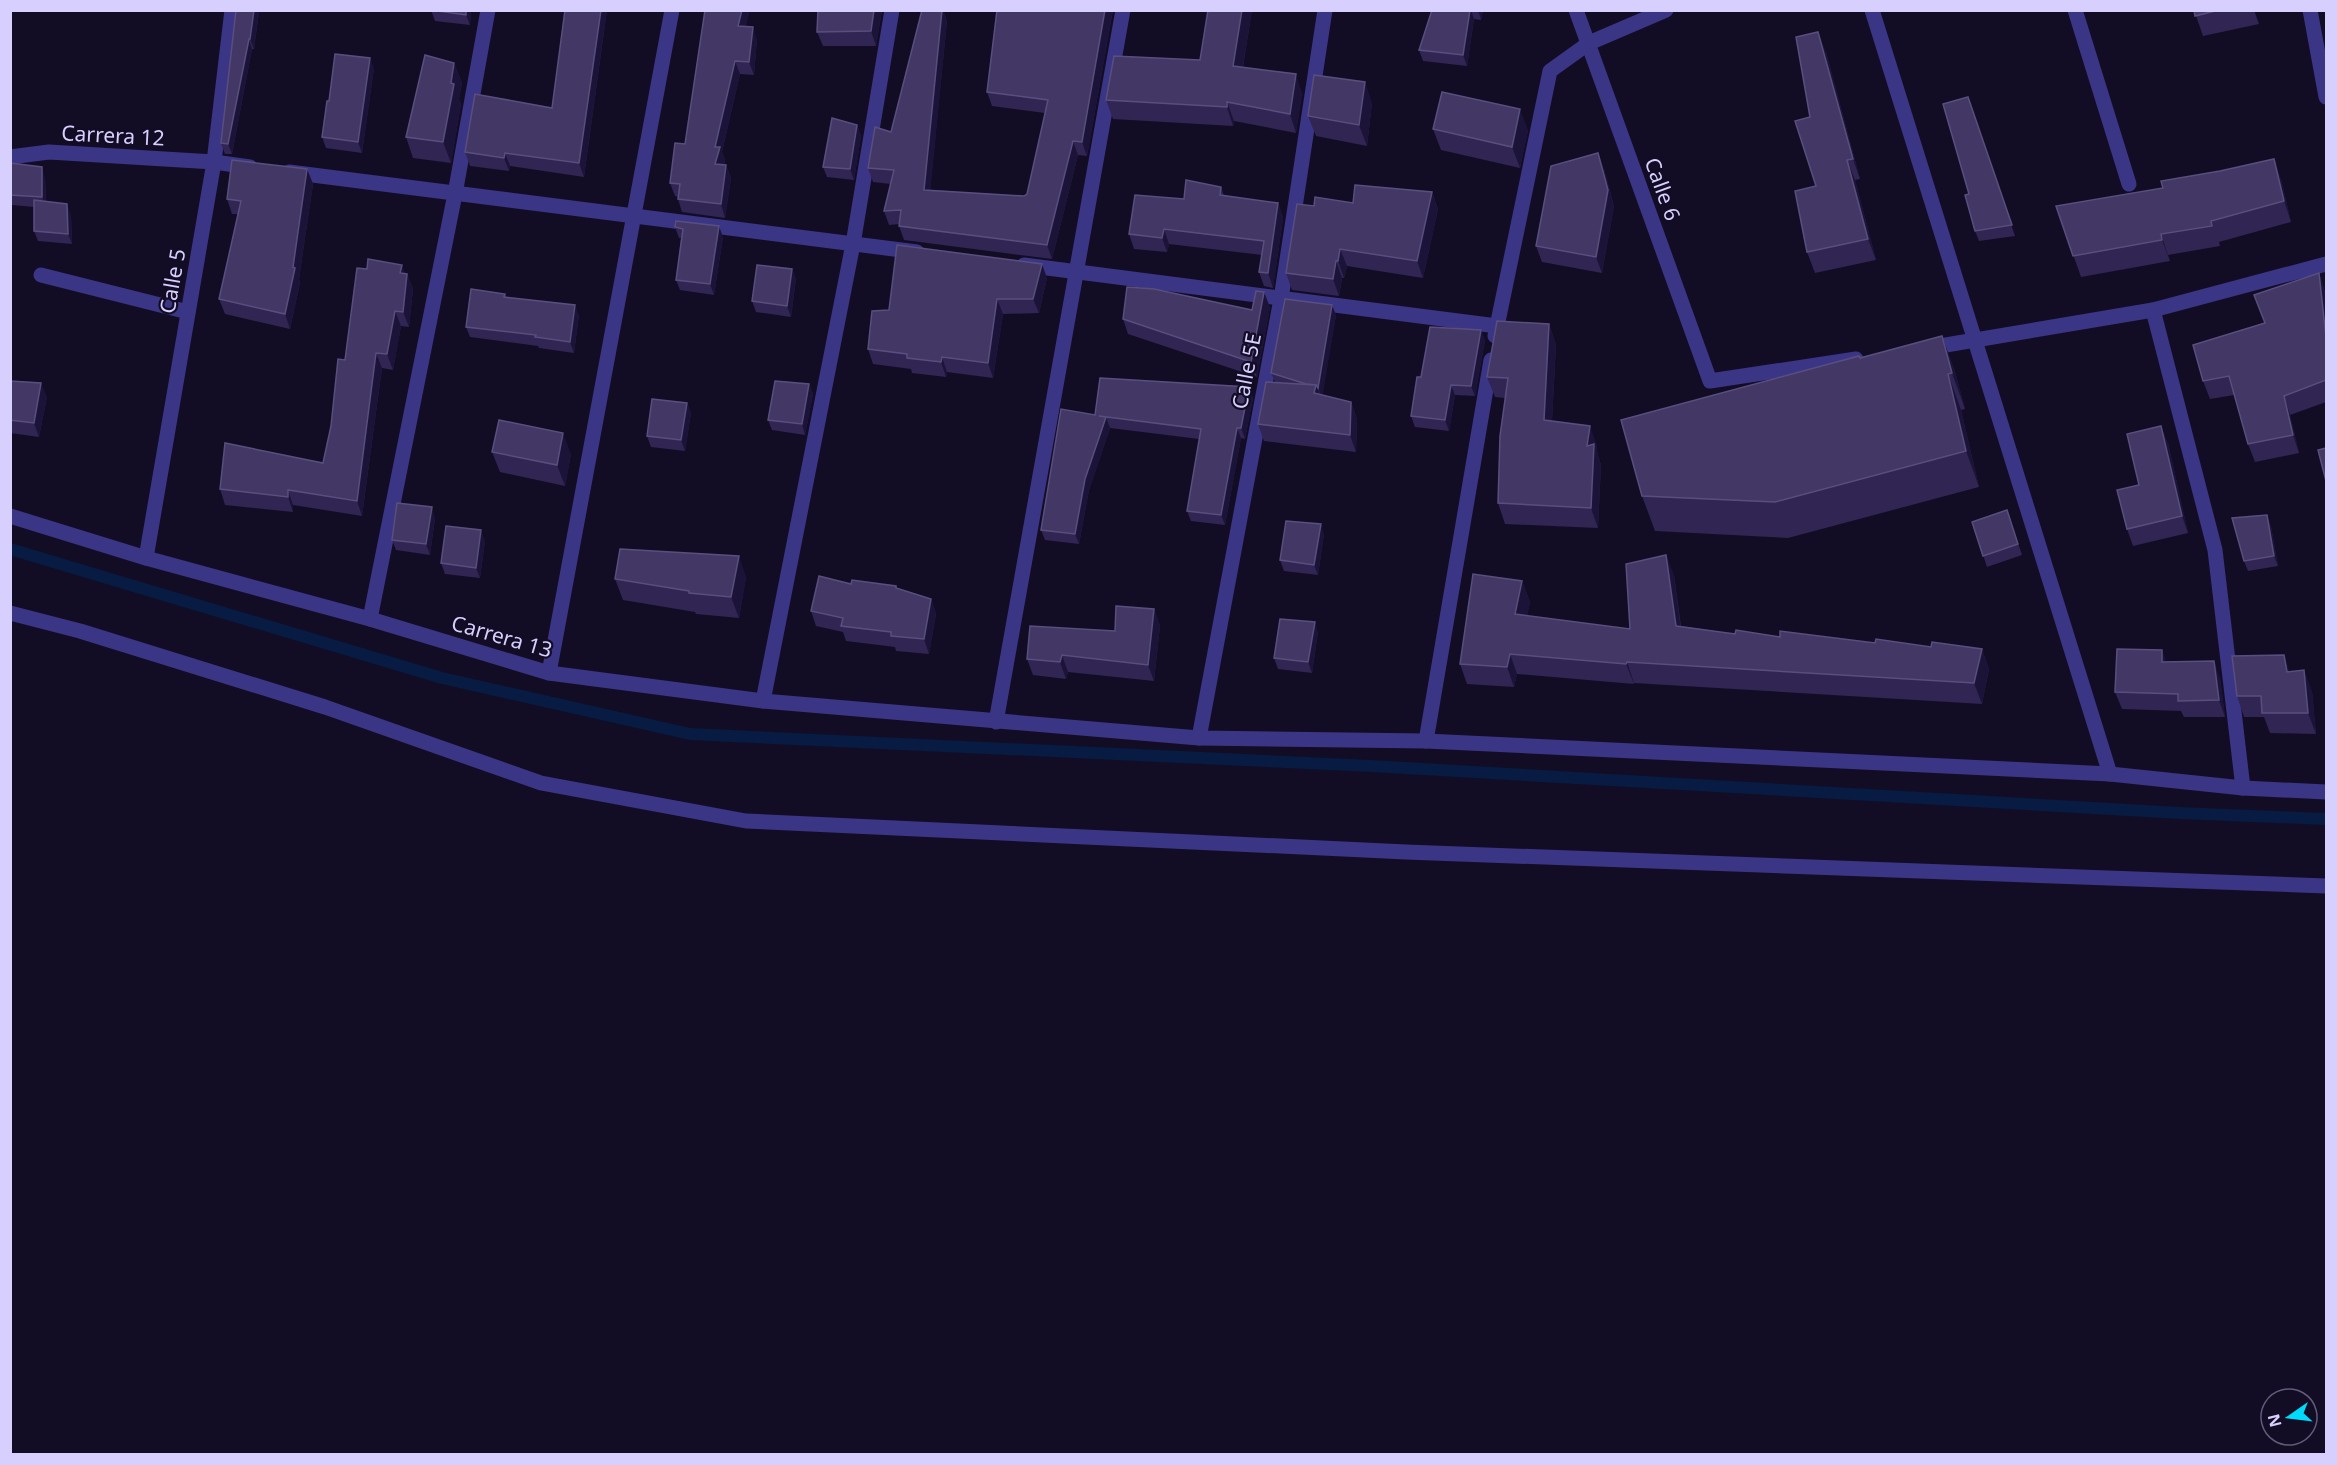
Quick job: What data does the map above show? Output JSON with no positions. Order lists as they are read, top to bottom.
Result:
{
  "streets": {
    "street": [
      "Carrera 12",
      "Calle 6",
      "Calle 5",
      "Calle 5E",
      "Carrera 13"
    ]
  },
  "crossings": [
    ["Carrera 12", "Calle 5"],
    ["Calle 5", "Carrera 13"],
    ["Calle 5E", "Carrera 13"]
  ],
  "north": "left"
}
